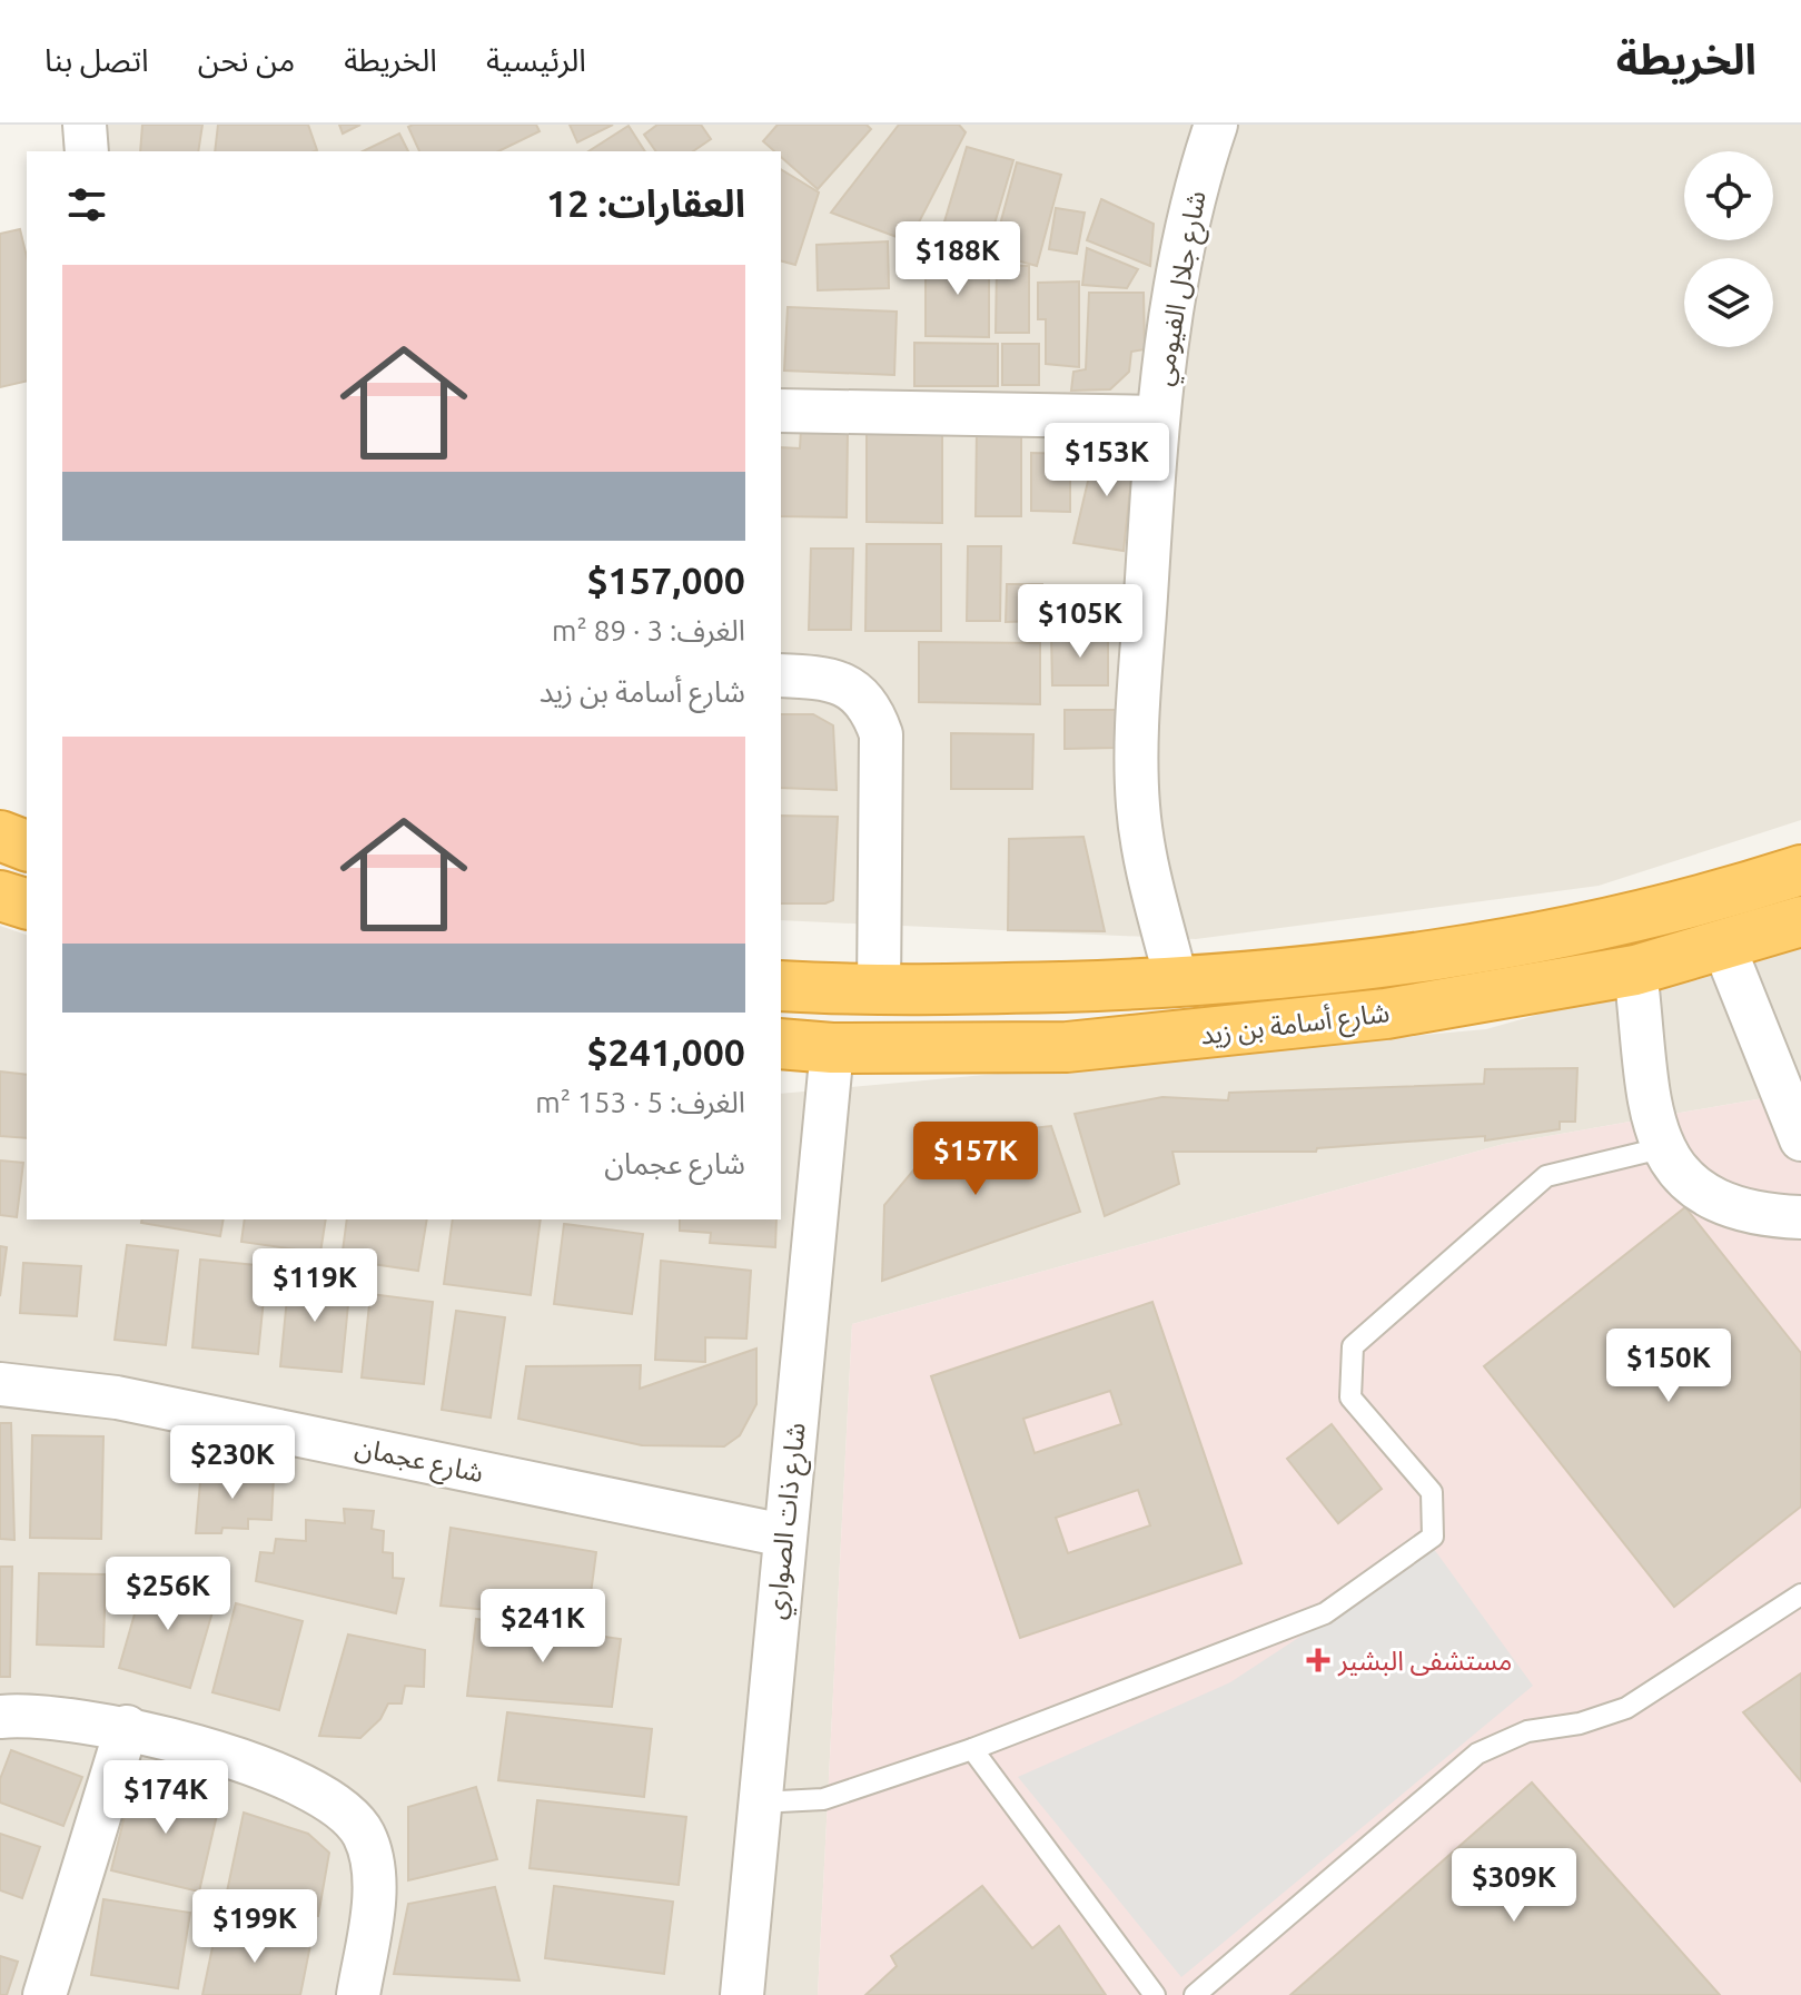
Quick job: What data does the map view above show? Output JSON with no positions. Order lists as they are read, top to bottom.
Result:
{
  "streets": {
    "highway": ["شارع أسامة بن زيد"],
    "street": ["شارع جلال الفيومي", "شارع عجمان", "شارع ذات الصواري"]
  },
  "crossings": [
    ["شارع جلال الفيومي", "شارع أسامة بن زيد"],
    ["شارع أسامة بن زيد", "شارع ذات الصواري"],
    ["شارع عجمان", "شارع ذات الصواري"]
  ],
  "places": {
    "health": ["مستشفى البشير"]
  },
  "page": {
    "header": "الخريطة",
    "nav": [
      "الرئيسية",
      "الخريطة",
      "من نحن",
      "اتصل بنا"
    ],
    "heading": "العقارات: 12",
    "price": [
      "$188K",
      "$153K",
      "$105K",
      "$157K",
      "$119K",
      "$150K",
      "$230K",
      "$256K",
      "$241K",
      "$174K",
      "$309K",
      "$199K"
    ],
    "list": [
      {
        "name": "$157,000",
        "note": "الغرف: 3 · 89 m² · شارع أسامة بن زيد"
      },
      {
        "name": "$241,000",
        "note": "الغرف: 5 · 153 m² · شارع عجمان"
      }
    ]
  }
}
